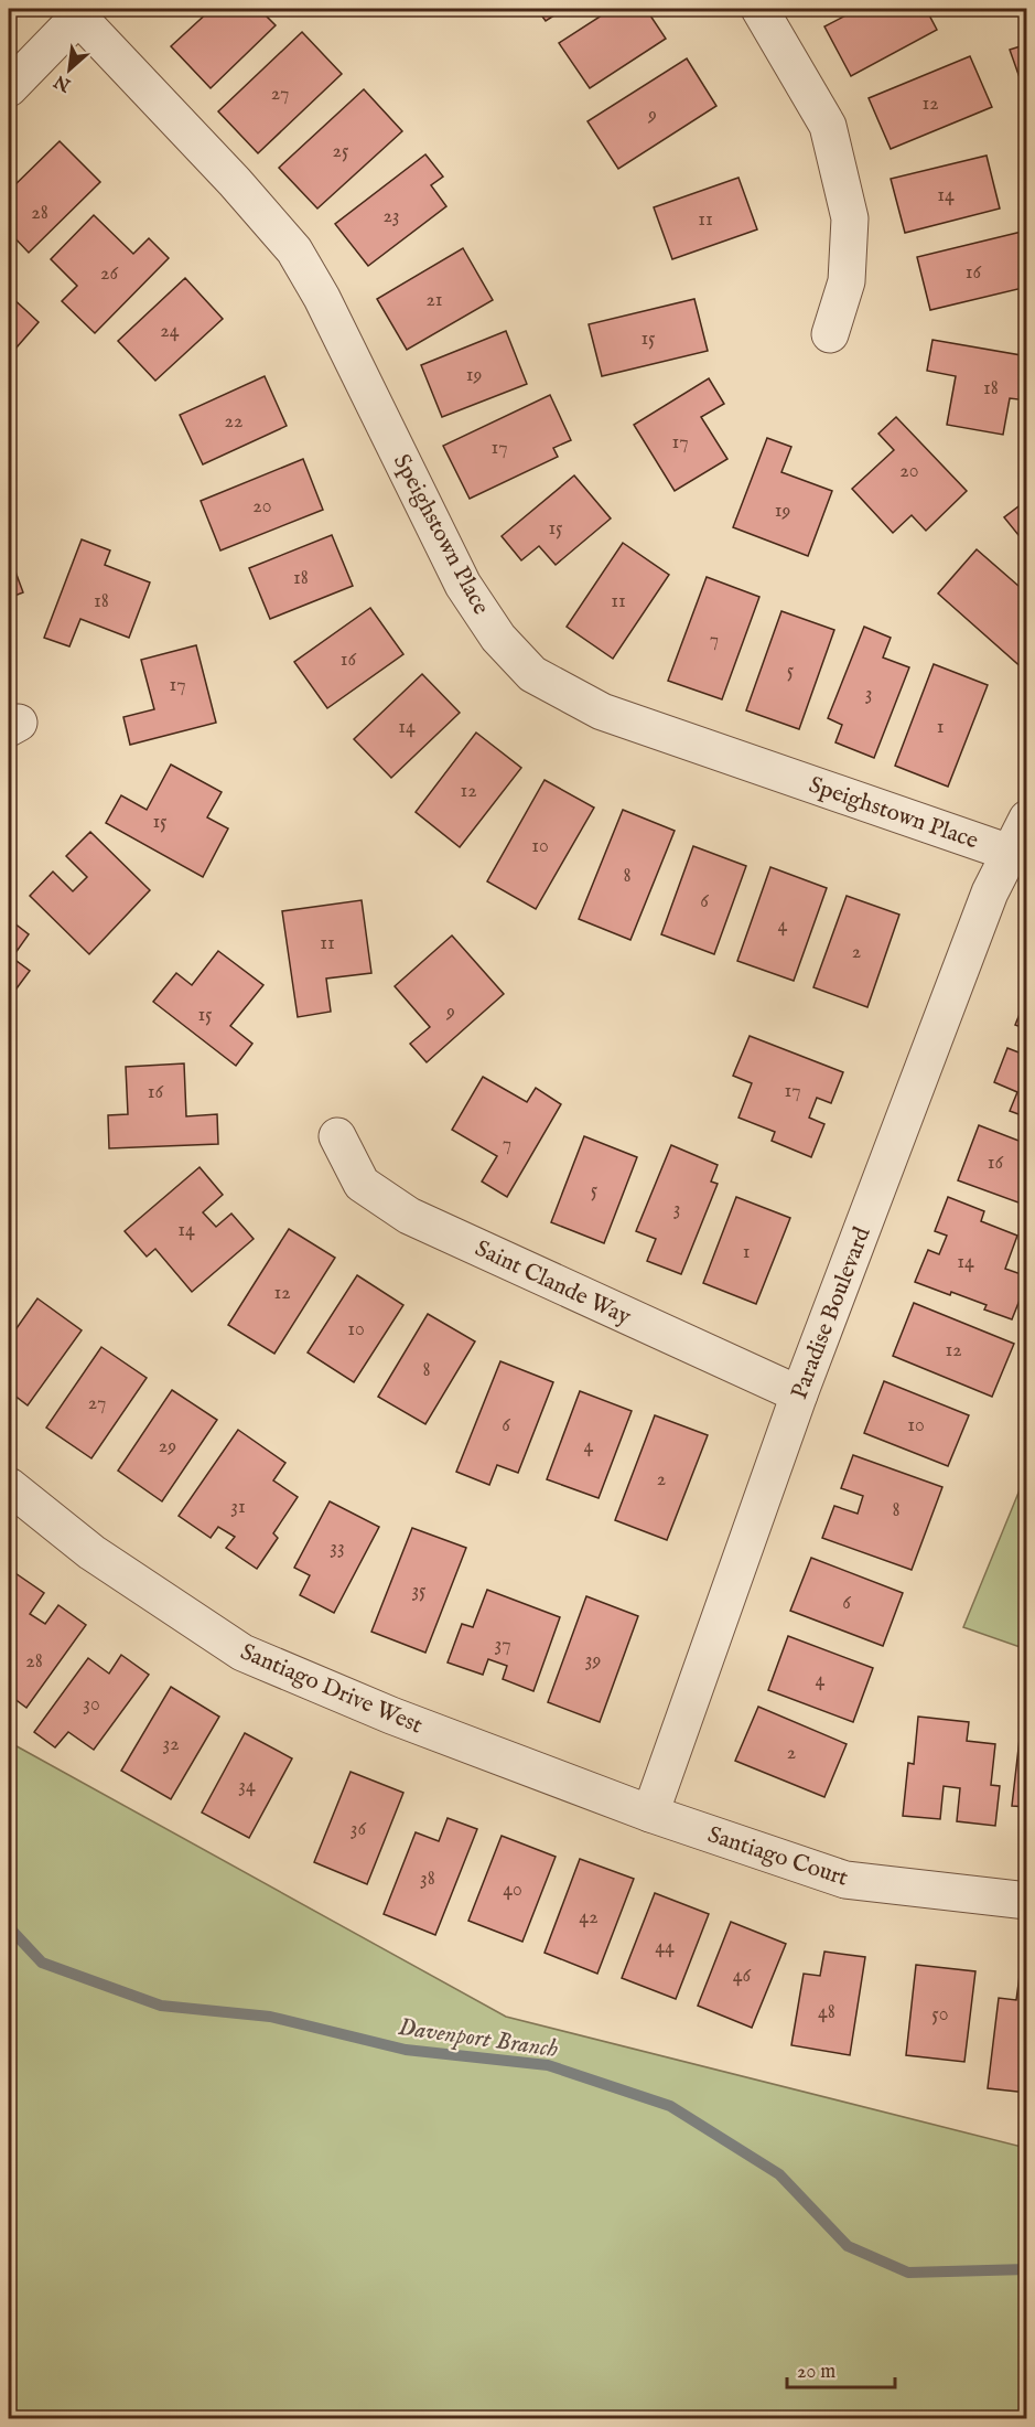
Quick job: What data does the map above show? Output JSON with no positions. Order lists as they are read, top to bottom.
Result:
{
  "streets": {
    "street": [
      "Speighstown Place",
      "Saint Clande Way",
      "Paradise Boulevard",
      "Santiago Drive West",
      "Santiago Court"
    ]
  },
  "crossings": [
    ["Speighstown Place", "Paradise Boulevard"],
    ["Saint Clande Way", "Paradise Boulevard"],
    ["Paradise Boulevard", "Santiago Drive West"],
    ["Paradise Boulevard", "Santiago Court"],
    ["Santiago Drive West", "Santiago Court"]
  ],
  "water": ["Davenport Branch"],
  "house_numbers": [
    "27",
    "12",
    "9",
    "25",
    "14",
    "28",
    "23",
    "11",
    "16",
    "26",
    "21",
    "24",
    "15",
    "19",
    "18",
    "22",
    "17",
    "17",
    "20",
    "20",
    "19",
    "15",
    "18",
    "18",
    "11",
    "7",
    "16",
    "5",
    "17",
    "3",
    "14",
    "1",
    "12",
    "15",
    "10",
    "8",
    "6",
    "4",
    "11",
    "2",
    "9",
    "15",
    "17",
    "16",
    "7",
    "16",
    "5",
    "3",
    "14",
    "1",
    "14",
    "12",
    "10",
    "12",
    "8",
    "27",
    "6",
    "10",
    "29",
    "4",
    "2",
    "31",
    "8",
    "33",
    "35",
    "6",
    "37",
    "39",
    "28",
    "4",
    "30",
    "32",
    "2",
    "34",
    "36",
    "38",
    "40",
    "42",
    "44",
    "46",
    "48",
    "50"
  ],
  "scale_bar": "20 m",
  "north": "bottom left"
}
